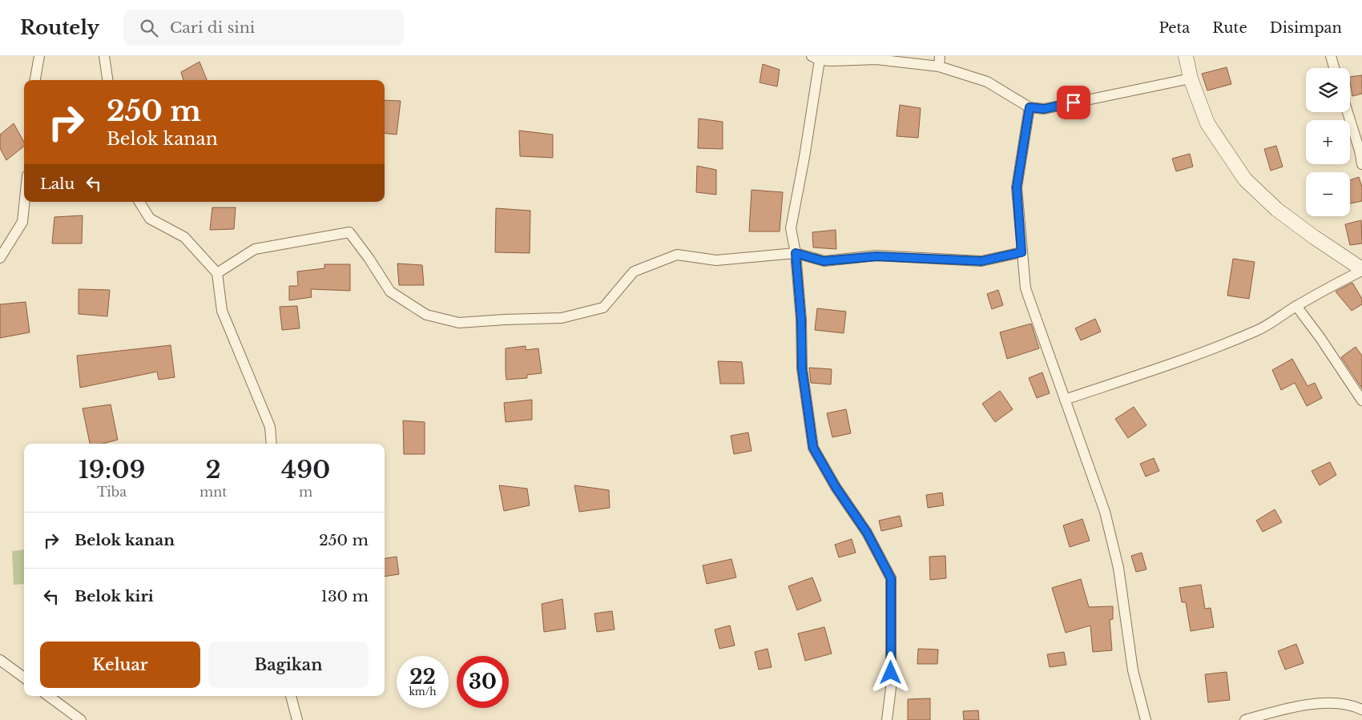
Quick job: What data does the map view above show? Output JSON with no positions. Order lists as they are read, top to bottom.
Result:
{
  "page": {
    "header": "Routely",
    "search": "Cari di sini",
    "nav": ["Peta", "Rute", "Disimpan"],
    "map_buttons": ["+", "−"],
    "turn": ["250 m", "Belok kanan"],
    "then": "Lalu",
    "eta": [
      "19:09",
      "Tiba",
      "2",
      "mnt",
      "490",
      "m"
    ],
    "list": [
      {
        "name": "Belok kanan",
        "value": "250 m"
      },
      {
        "name": "Belok kiri",
        "value": "130 m"
      }
    ],
    "buttons": ["Keluar", "Bagikan"],
    "speed": "22 km/h",
    "limit": "30"
  }
}
